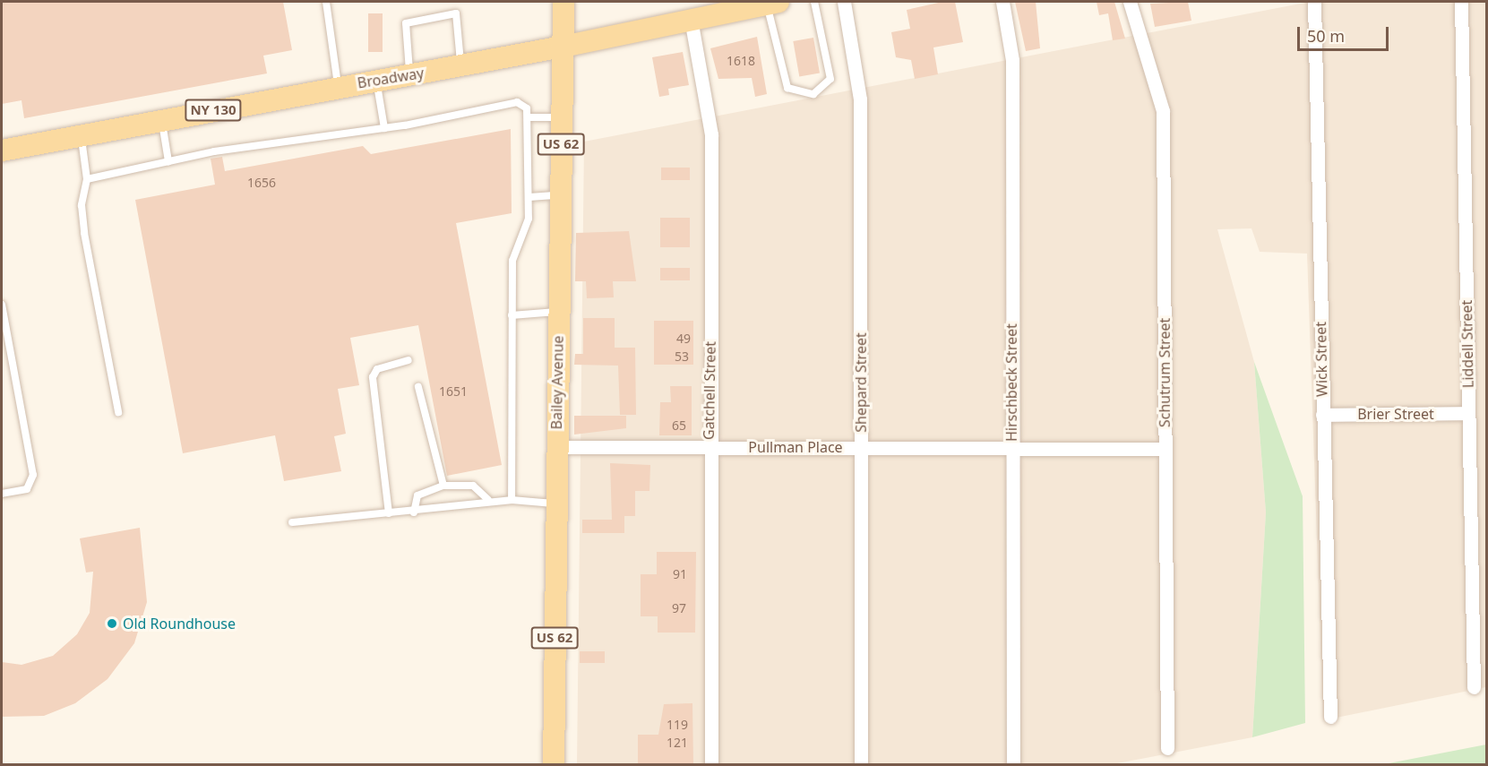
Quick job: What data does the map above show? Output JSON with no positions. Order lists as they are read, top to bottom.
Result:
{
  "streets": {
    "main road": [
      "Broadway",
      "NY 130",
      "US 62",
      "Bailey Avenue"
    ],
    "street": [
      "Liddell Street",
      "Wick Street",
      "Schutrum Street",
      "Shepard Street",
      "Hirschbeck Street",
      "Gatchell Street",
      "Brier Street",
      "Pullman Place"
    ]
  },
  "crossings": [
    ["Broadway", "Bailey Avenue"],
    ["Broadway", "Gatchell Street"],
    ["Liddell Street", "Brier Street"],
    ["Wick Street", "Brier Street"],
    ["Schutrum Street", "Pullman Place"],
    ["Bailey Avenue", "Pullman Place"],
    ["Shepard Street", "Pullman Place"],
    ["Hirschbeck Street", "Pullman Place"],
    ["Gatchell Street", "Pullman Place"]
  ],
  "places": ["Old Roundhouse"],
  "house_numbers": [
    "1618",
    "1656",
    "49",
    "53",
    "1651",
    "65",
    "91",
    "97",
    "119",
    "121"
  ],
  "scale_bar": "50 m"
}
